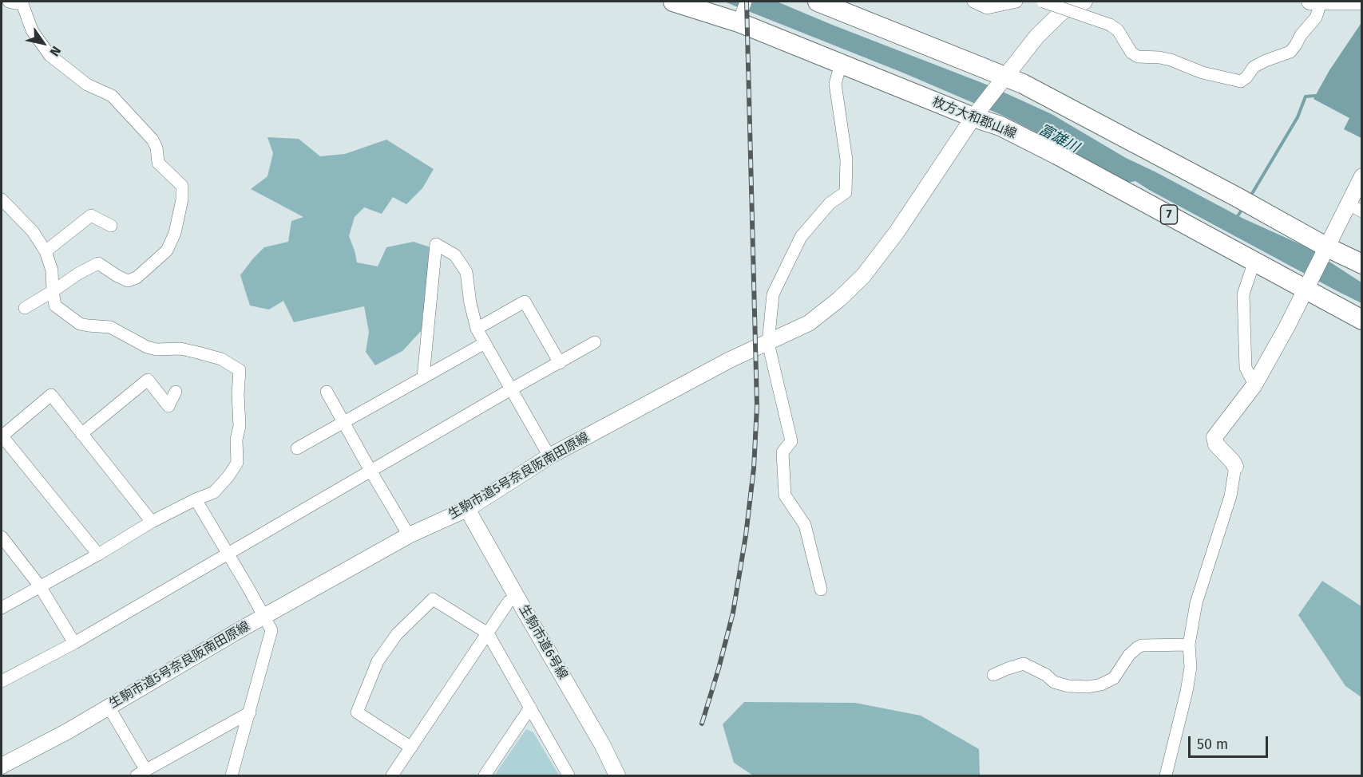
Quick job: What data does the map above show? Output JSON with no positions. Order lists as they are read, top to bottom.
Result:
{
  "streets": {
    "main road": ["枚方大和郡山線", "7"],
    "street": ["生駒市道5号奈良阪南田原線", "生駒市道6号線"]
  },
  "crossings": [
    ["枚方大和郡山線", "生駒市道5号奈良阪南田原線"],
    ["生駒市道5号奈良阪南田原線", "生駒市道6号線"]
  ],
  "water": ["富雄川"],
  "scale_bar": "50 m",
  "north": "bottom right"
}
